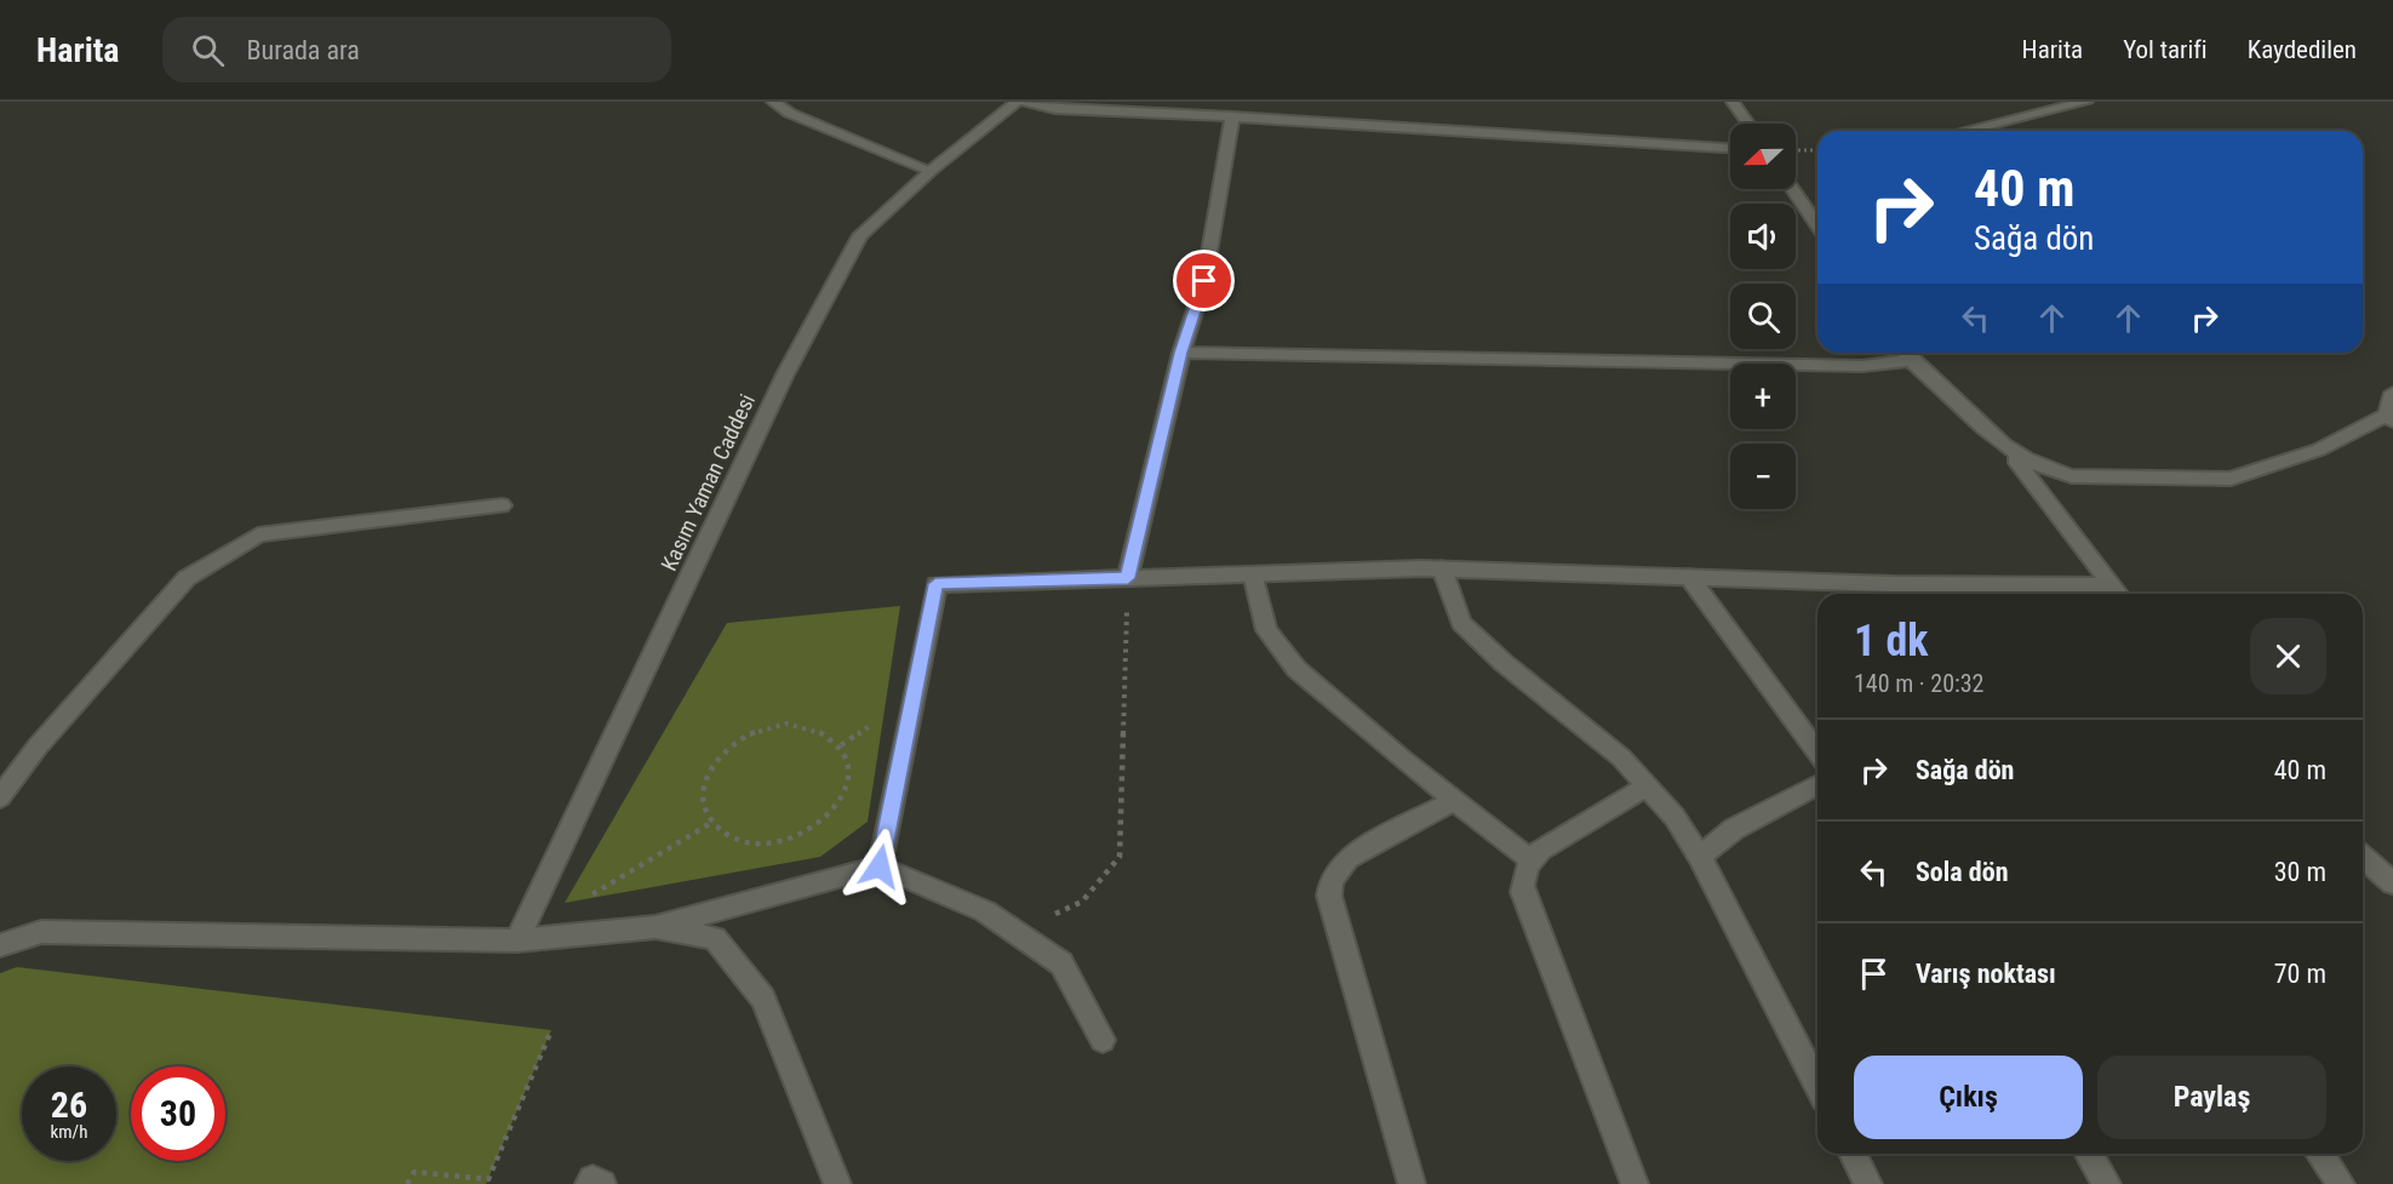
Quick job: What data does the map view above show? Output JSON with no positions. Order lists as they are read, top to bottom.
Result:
{
  "streets": {
    "street": ["Kasım Yaman Caddesi"]
  },
  "north": "left",
  "page": {
    "header": "Harita",
    "search": "Burada ara",
    "nav": ["Harita", "Yol tarifi", "Kaydedilen"],
    "map_buttons": ["+", "−"],
    "turn": ["40 m", "Sağa dön"],
    "heading": ["1 dk", "140 m · 20:32"],
    "list": [
      {
        "name": "Sağa dön",
        "value": "40 m"
      },
      {
        "name": "Sola dön",
        "value": "30 m"
      },
      {
        "name": "Varış noktası",
        "value": "70 m"
      }
    ],
    "buttons": ["Çıkış", "Paylaş"],
    "speed": "26 km/h",
    "limit": "30"
  }
}
